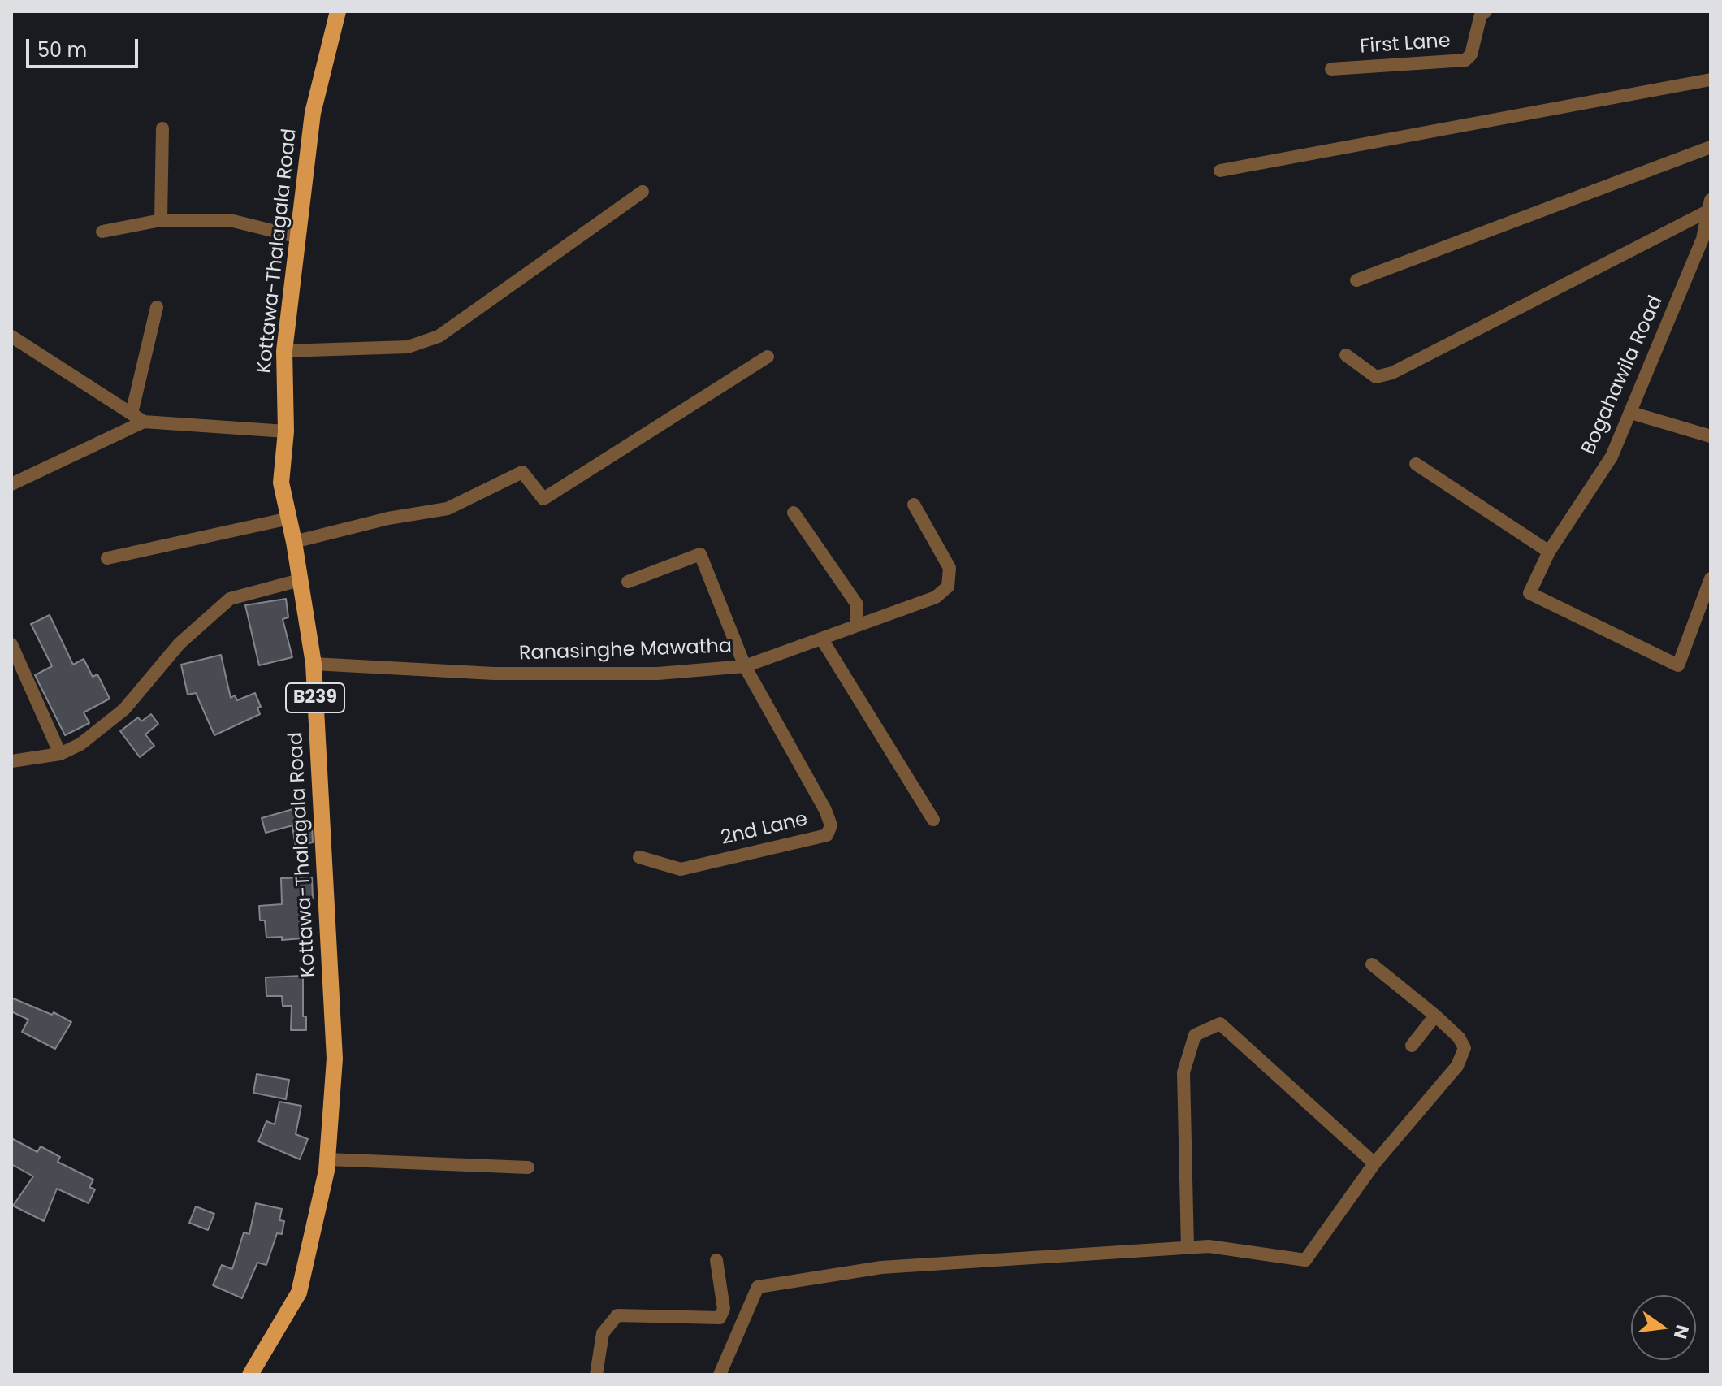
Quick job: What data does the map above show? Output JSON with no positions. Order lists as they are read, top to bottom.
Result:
{
  "streets": {
    "main road": ["Kottawa-Thalagala Road", "B239"],
    "street": [
      "First Lane",
      "Bogahawila Road",
      "Ranasinghe Mawatha",
      "2nd Lane"
    ]
  },
  "crossings": [
    ["Kottawa-Thalagala Road", "Ranasinghe Mawatha"],
    ["Ranasinghe Mawatha", "2nd Lane"]
  ],
  "scale_bar": "50 m",
  "north": "right"
}
